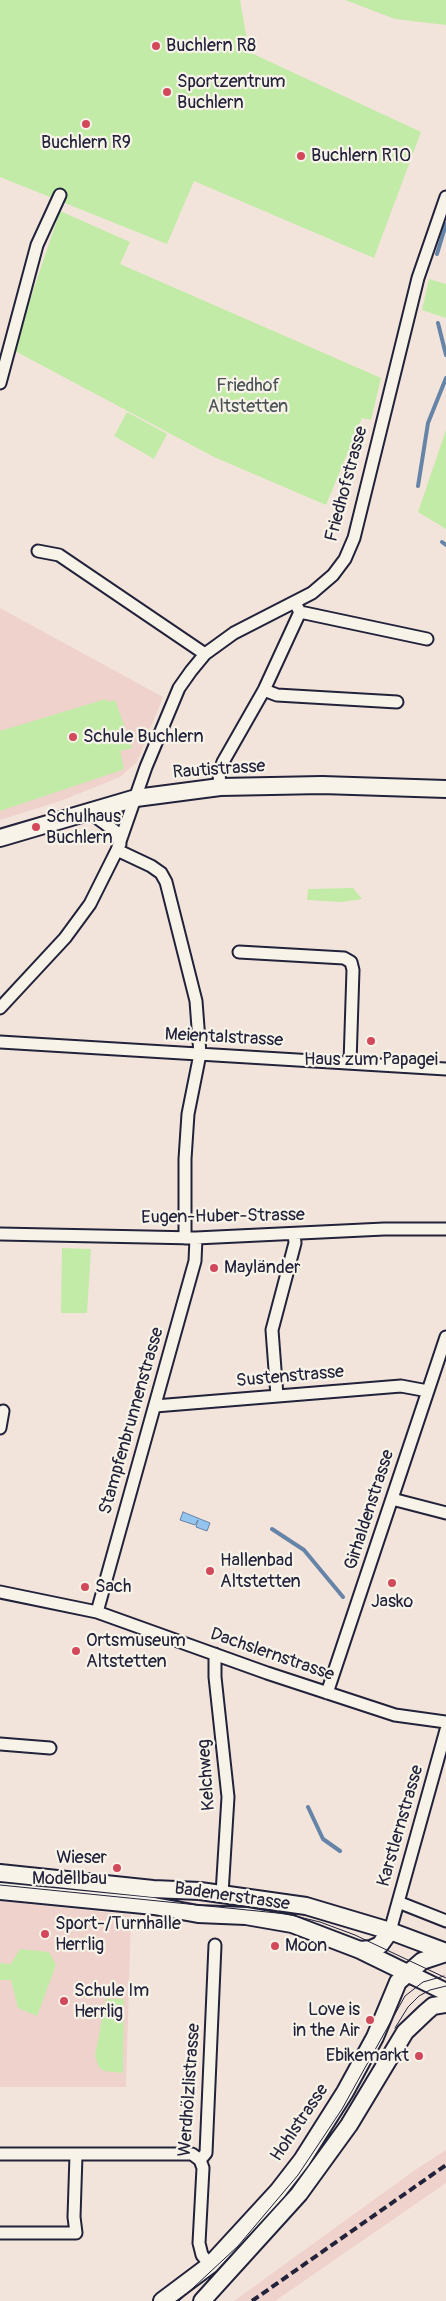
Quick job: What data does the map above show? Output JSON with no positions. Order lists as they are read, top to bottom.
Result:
{
  "streets": {
    "street": [
      "Friedhofstrasse",
      "Rautistrasse",
      "Meientalstrasse",
      "Eugen-Huber-Strasse",
      "Sustenstrasse",
      "Stampfenbrunnenstrasse",
      "Girhaldenstrasse",
      "Dachslernstrasse",
      "Kelchweg",
      "Karstlernstrasse",
      "Badenerstrasse",
      "Werdhölzlistrasse",
      "Hohlstrasse"
    ]
  },
  "crossings": [
    ["Friedhofstrasse", "Rautistrasse"],
    ["Friedhofstrasse", "Stampfenbrunnenstrasse"],
    ["Meientalstrasse", "Stampfenbrunnenstrasse"],
    ["Eugen-Huber-Strasse", "Stampfenbrunnenstrasse"],
    ["Sustenstrasse", "Stampfenbrunnenstrasse"],
    ["Sustenstrasse", "Girhaldenstrasse"],
    ["Stampfenbrunnenstrasse", "Dachslernstrasse"],
    ["Girhaldenstrasse", "Dachslernstrasse"],
    ["Dachslernstrasse", "Kelchweg"],
    ["Kelchweg", "Badenerstrasse"],
    ["Karstlernstrasse", "Badenerstrasse"],
    ["Badenerstrasse", "Hohlstrasse"],
    ["Werdhölzlistrasse", "Hohlstrasse"]
  ],
  "parks": ["Friedhof Altstetten"],
  "places": [
    "Buchlern R8",
    "Sportzentrum Buchlern",
    "Buchlern R9",
    "Buchlern R10",
    "Schule Buchlern",
    "Schulhaus Buchlern",
    "Haus zum Papagei",
    "Mayländer",
    "Hallenbad Altstetten",
    "Jasko",
    "Sach",
    "Ortsmuseum Altstetten",
    "Wieser Modellbau",
    "Sport-/Turnhalle Herrlig",
    "Moon",
    "Schule Im Herrlig",
    "Love is in the Air",
    "Ebikemarkt"
  ]
}
